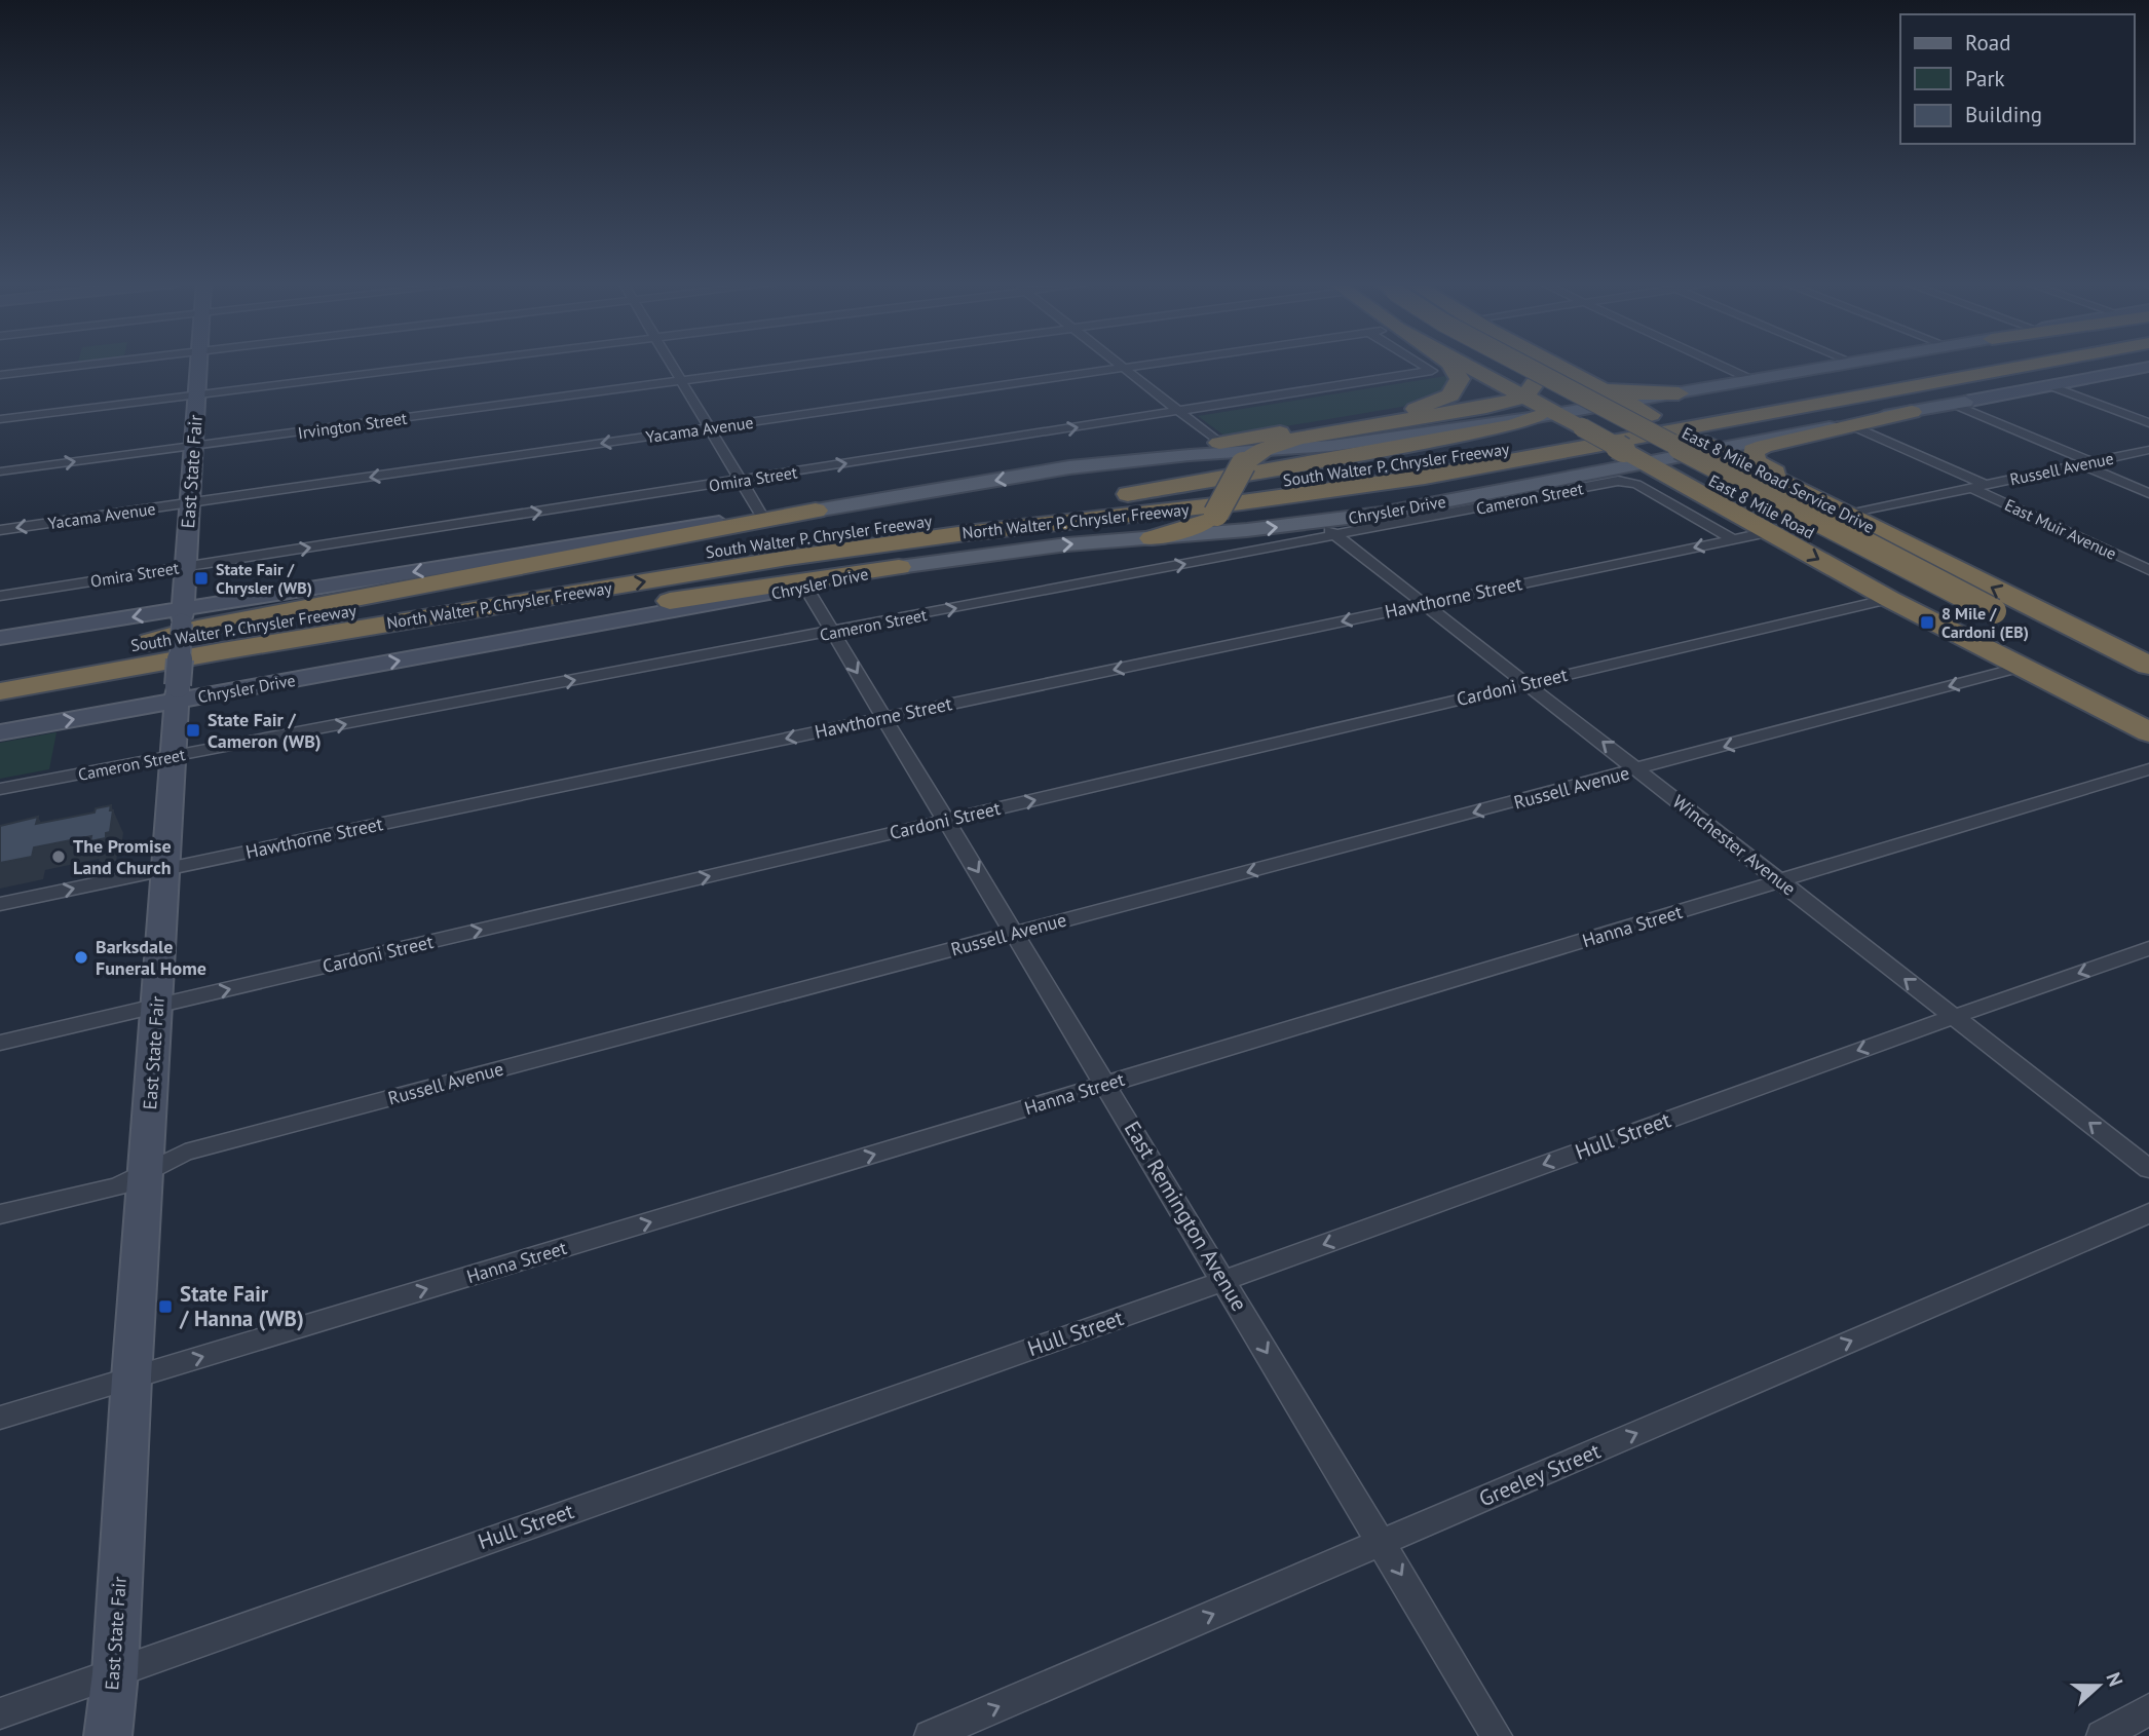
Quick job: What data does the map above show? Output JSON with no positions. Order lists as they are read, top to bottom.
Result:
{
  "streets": {
    "highway": [
      "South Walter P. Chrysler Freeway",
      "East 8 Mile Road Service Drive",
      "East 8 Mile Road",
      "North Walter P. Chrysler Freeway"
    ],
    "main road": ["East State Fair", "Chrysler Drive"],
    "street": [
      "Irvington Street",
      "Yacama Avenue",
      "Russell Avenue",
      "Omira Street",
      "Cameron Street",
      "East Muir Avenue",
      "Hawthorne Street",
      "Cardoni Street",
      "Winchester Avenue",
      "Hanna Street",
      "Hull Street",
      "East Remington Avenue",
      "Greeley Street"
    ]
  },
  "crossings": [
    ["Irvington Street", "East State Fair"],
    ["Yacama Avenue", "East State Fair"],
    ["Russell Avenue", "East State Fair"],
    ["Russell Avenue", "East 8 Mile Road Service Drive"],
    ["Russell Avenue", "East 8 Mile Road"],
    ["Russell Avenue", "East Muir Avenue"],
    ["Russell Avenue", "Winchester Avenue"],
    ["Russell Avenue", "East Remington Avenue"],
    ["East State Fair", "Omira Street"],
    ["East State Fair", "Cameron Street"],
    ["East State Fair", "Chrysler Drive"],
    ["East State Fair", "Hawthorne Street"],
    ["East State Fair", "Cardoni Street"],
    ["East State Fair", "Hanna Street"],
    ["East State Fair", "Hull Street"],
    ["East 8 Mile Road Service Drive", "Chrysler Drive"],
    ["Cameron Street", "Chrysler Drive"],
    ["Cameron Street", "Hawthorne Street"],
    ["Cameron Street", "Winchester Avenue"],
    ["Cameron Street", "East Remington Avenue"],
    ["East 8 Mile Road", "Chrysler Drive"],
    ["East 8 Mile Road", "Hawthorne Street"],
    ["East 8 Mile Road", "Cardoni Street"],
    ["Chrysler Drive", "East Muir Avenue"],
    ["Chrysler Drive", "Winchester Avenue"],
    ["Chrysler Drive", "East Remington Avenue"],
    ["Hawthorne Street", "Winchester Avenue"],
    ["Hawthorne Street", "East Remington Avenue"],
    ["Cardoni Street", "Winchester Avenue"],
    ["Cardoni Street", "East Remington Avenue"],
    ["Winchester Avenue", "Hanna Street"],
    ["Winchester Avenue", "Hull Street"],
    ["Hanna Street", "East Remington Avenue"],
    ["Hull Street", "East Remington Avenue"],
    ["East Remington Avenue", "Greeley Street"]
  ],
  "one_way": [
    "Russell Avenue",
    "Omira Street",
    "East 8 Mile Road Service Drive",
    "Cameron Street",
    "Hawthorne Street",
    "Cardoni Street",
    "Winchester Avenue",
    "Hanna Street",
    "Hull Street",
    "East Remington Avenue",
    "Greeley Street"
  ],
  "places": {
    "transit": [
      "State Fair / Chrysler (WB)",
      "8 Mile / Cardoni (EB)",
      "State Fair / Cameron (WB)",
      "State Fair / Hanna (WB)"
    ],
    "other": ["The Promise Land Church", "Barksdale Funeral Home"]
  },
  "legend": ["Road", "Park", "Building"],
  "north": "right"
}
